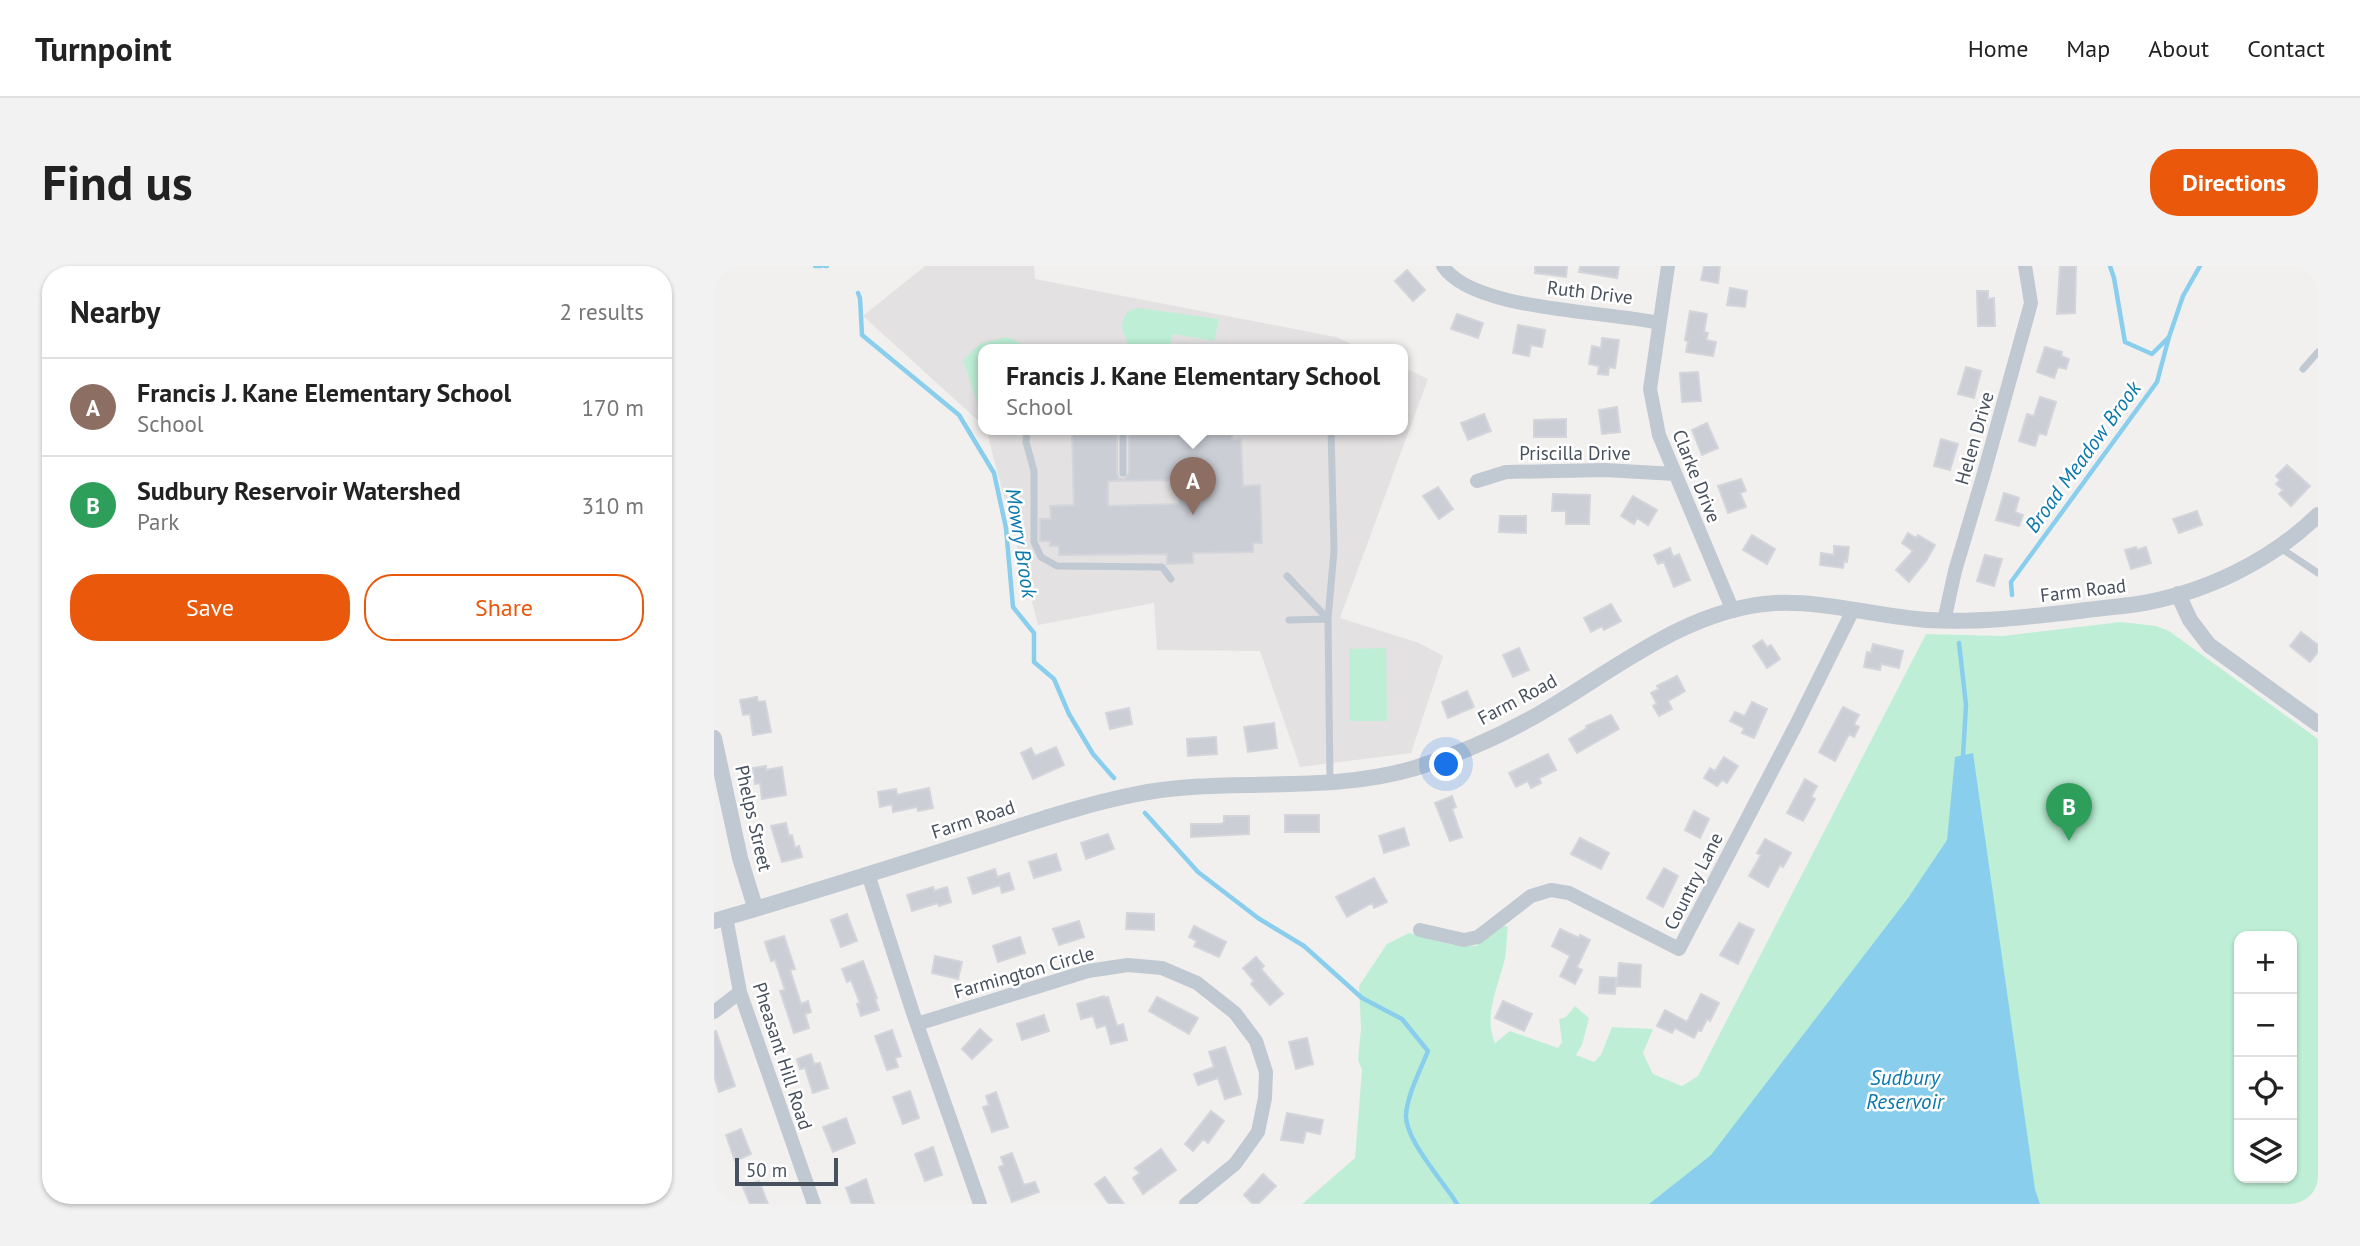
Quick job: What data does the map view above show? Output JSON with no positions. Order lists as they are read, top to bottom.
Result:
{
  "streets": {
    "street": [
      "Ruth Drive",
      "Helen Drive",
      "Priscilla Drive",
      "Clarke Drive",
      "Farm Road",
      "Phelps Street",
      "Country Lane",
      "Farmington Circle",
      "Pheasant Hill Road"
    ]
  },
  "crossings": [
    ["Ruth Drive", "Clarke Drive"],
    ["Helen Drive", "Farm Road"],
    ["Priscilla Drive", "Clarke Drive"],
    ["Clarke Drive", "Farm Road"],
    ["Farm Road", "Phelps Street"],
    ["Farm Road", "Country Lane"],
    ["Farm Road", "Pheasant Hill Road"]
  ],
  "water": ["Broad Meadow Brook", "Mowry Brook", "Sudbury Reservoir"],
  "scale_bar": "50 m",
  "page": {
    "header": "Turnpoint",
    "nav": [
      "Home",
      "Map",
      "About",
      "Contact"
    ],
    "buttons": [
      "Directions",
      ["Save", "Share"]
    ],
    "title": "Find us",
    "heading": ["Nearby", "2 results"],
    "popup": ["Francis J. Kane Elementary School", "School"],
    "list": [
      {
        "mark": "A",
        "name": "Francis J. Kane Elementary School",
        "note": "School",
        "value": "170 m"
      },
      {
        "mark": "B",
        "name": "Sudbury Reservoir Watershed",
        "note": "Park",
        "value": "310 m"
      }
    ],
    "pins": ["A", "B"],
    "map_buttons": ["+", "−"],
    "scale": "50 m"
  }
}
